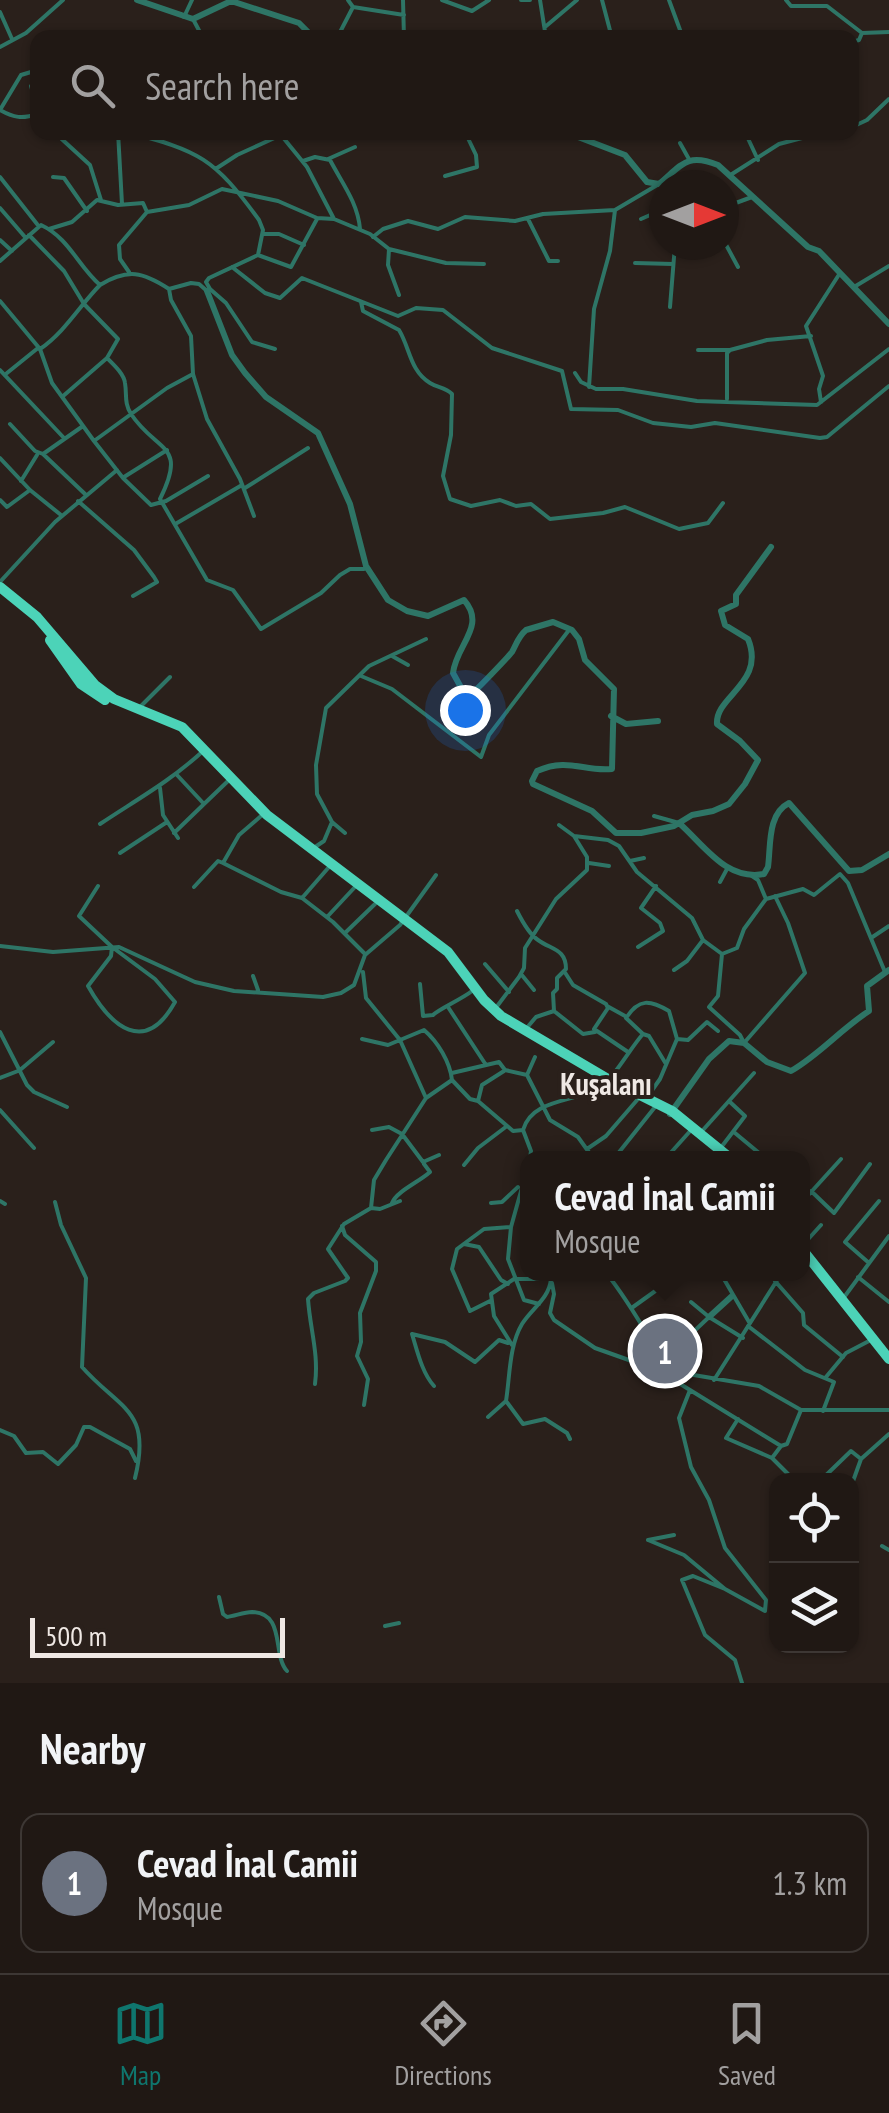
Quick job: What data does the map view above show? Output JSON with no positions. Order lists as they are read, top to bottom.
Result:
{
  "districts": ["Kuşalanı"],
  "scale_bar": "500 m",
  "north": "right",
  "page": {
    "search": "Search here",
    "popup": ["Cevad İnal Camii", "Mosque"],
    "pins": "1",
    "scale": "500 m",
    "heading": "Nearby",
    "list": [
      {
        "mark": "1",
        "name": "Cevad İnal Camii",
        "note": "Mosque",
        "value": "1.3 km"
      }
    ],
    "nav": ["Map", "Directions", "Saved"]
  }
}
